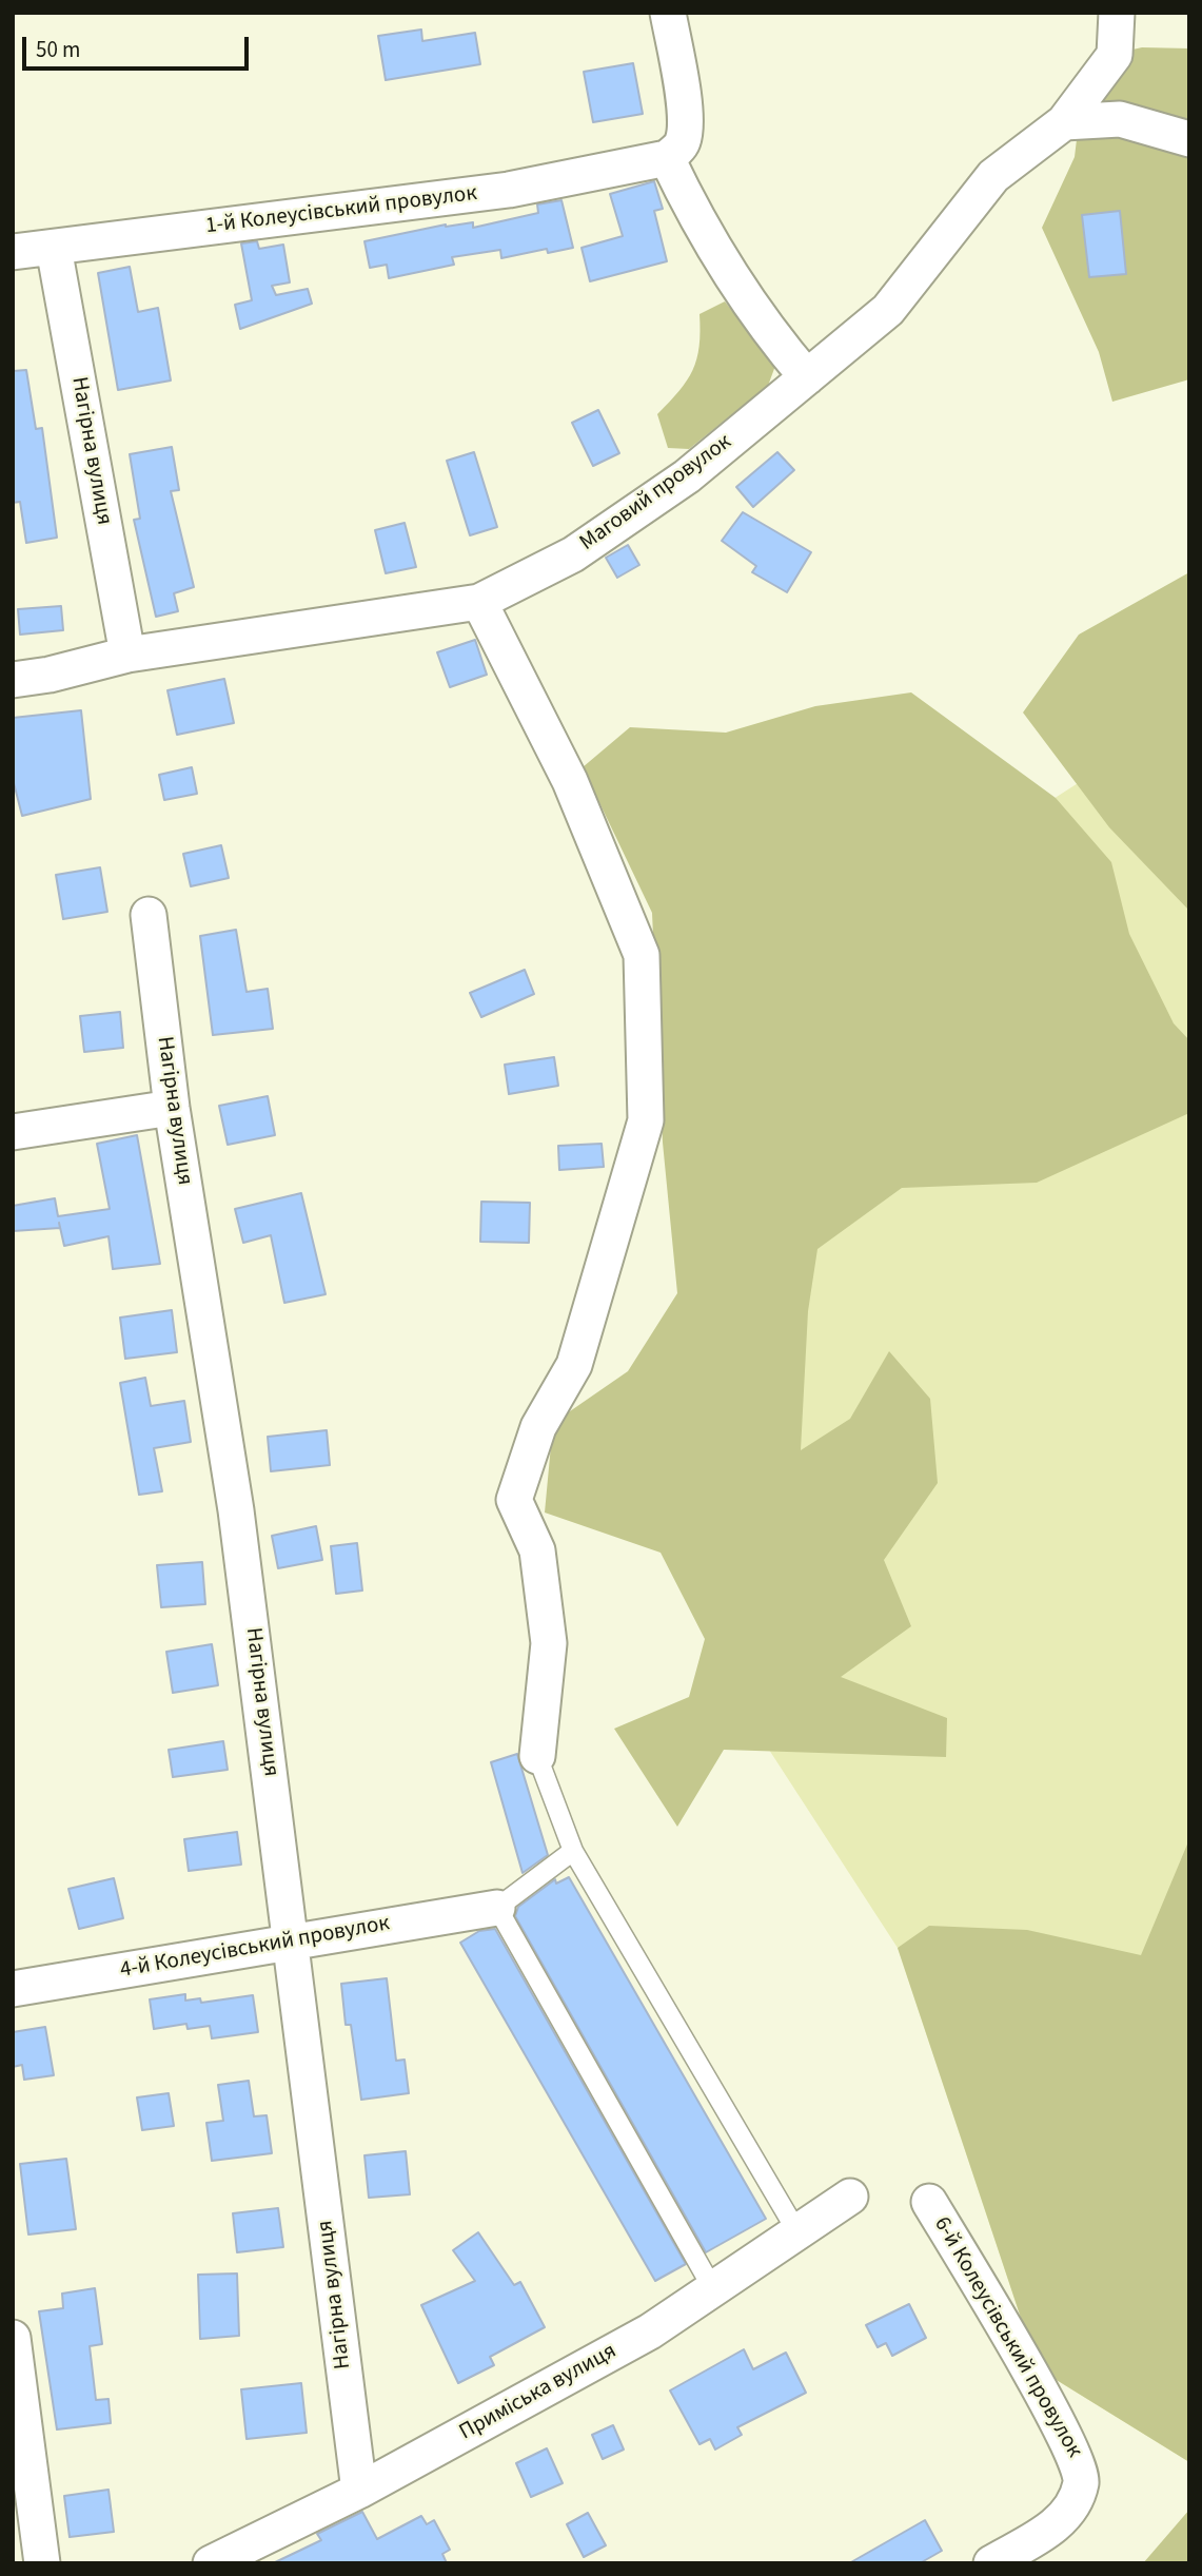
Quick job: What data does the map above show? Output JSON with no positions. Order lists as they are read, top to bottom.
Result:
{
  "streets": {
    "street": [
      "1-й Колеусівський провулок",
      "Нагірна вулиця",
      "Маговий провулок",
      "4-й Колеусівський провулок",
      "6-й Колеусівський провулок",
      "Приміська вулиця"
    ]
  },
  "crossings": [
    ["1-й Колеусівський провулок", "Нагірна вулиця"],
    ["Нагірна вулиця", "Маговий провулок"],
    ["Нагірна вулиця", "4-й Колеусівський провулок"],
    ["Нагірна вулиця", "Приміська вулиця"]
  ],
  "scale_bar": "50 m"
}
